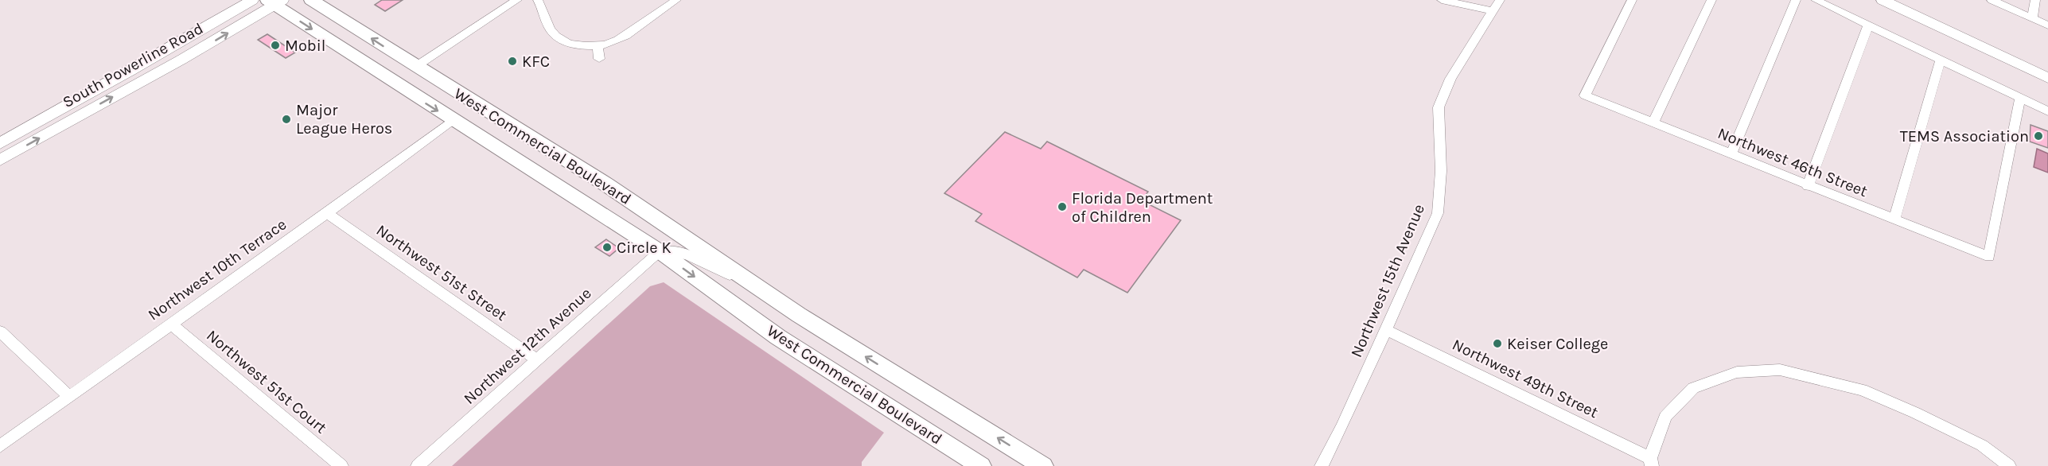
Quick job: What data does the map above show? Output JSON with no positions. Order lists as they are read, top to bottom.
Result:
{
  "streets": {
    "highway": ["West Commercial Boulevard"],
    "main road": ["South Powerline Road"],
    "street": [
      "Northwest 46th Street",
      "Northwest 10th Terrace",
      "Northwest 51st Street",
      "Northwest 15th Avenue",
      "Northwest 12th Avenue",
      "Northwest 49th Street",
      "Northwest 51st Court"
    ]
  },
  "crossings": [
    ["South Powerline Road", "West Commercial Boulevard"],
    ["West Commercial Boulevard", "Northwest 10th Terrace"],
    ["West Commercial Boulevard", "Northwest 12th Avenue"],
    ["Northwest 10th Terrace", "Northwest 51st Street"],
    ["Northwest 10th Terrace", "Northwest 51st Court"],
    ["Northwest 51st Street", "Northwest 12th Avenue"],
    ["Northwest 15th Avenue", "Northwest 49th Street"]
  ],
  "places": [
    "Mobil",
    "KFC",
    "Major League Heros",
    "TEMS Association",
    "Florida Department of Children",
    "Circle K",
    "Keiser College"
  ]
}
